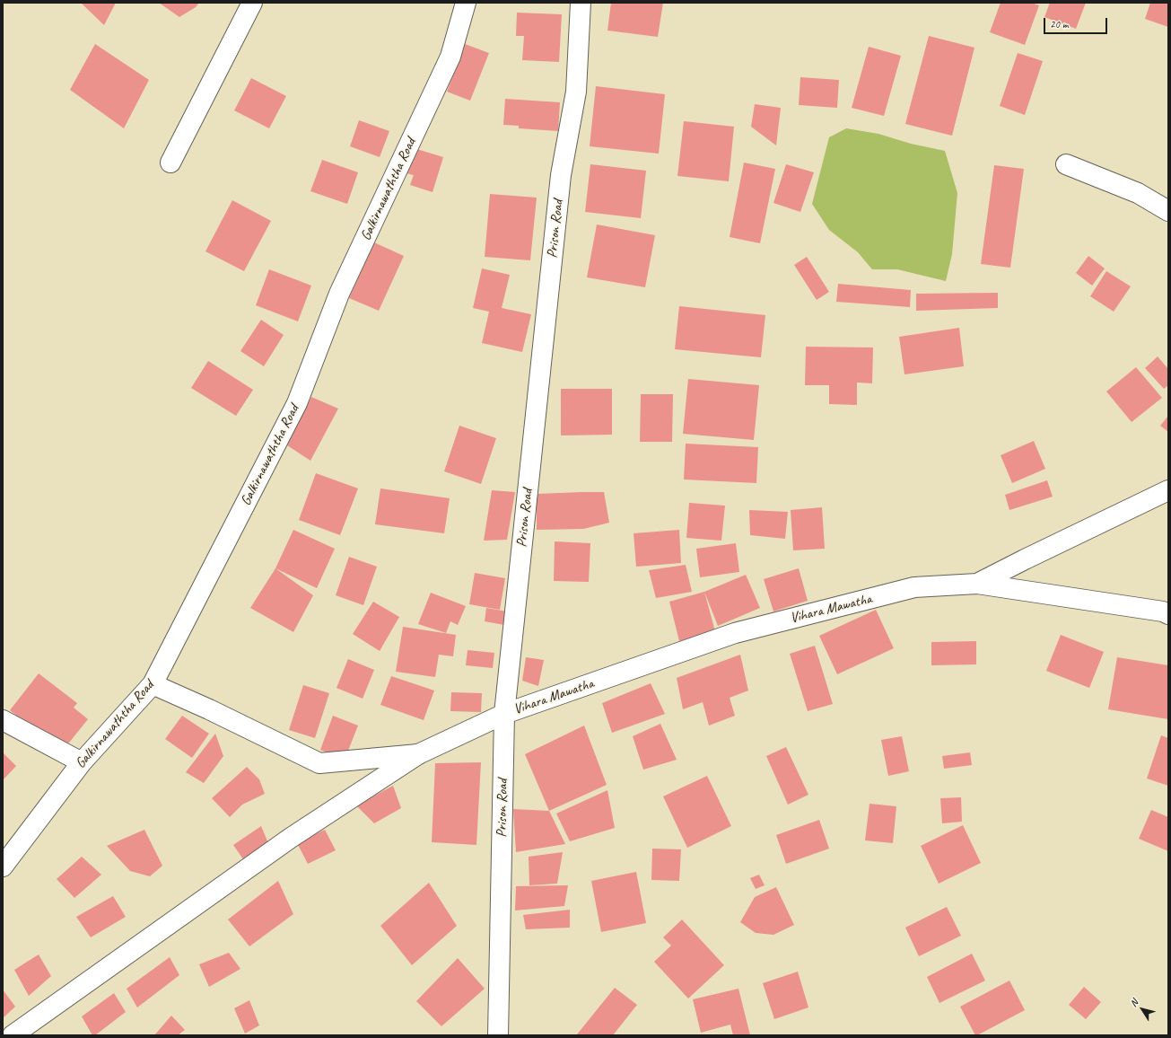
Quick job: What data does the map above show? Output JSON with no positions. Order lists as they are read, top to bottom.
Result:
{
  "streets": {
    "street": ["Galkirnawaththa Road", "Prison Road", "Vihara Mawatha"]
  },
  "crossings": [
    ["Prison Road", "Vihara Mawatha"]
  ],
  "scale_bar": "20 m",
  "north": "top left"
}
